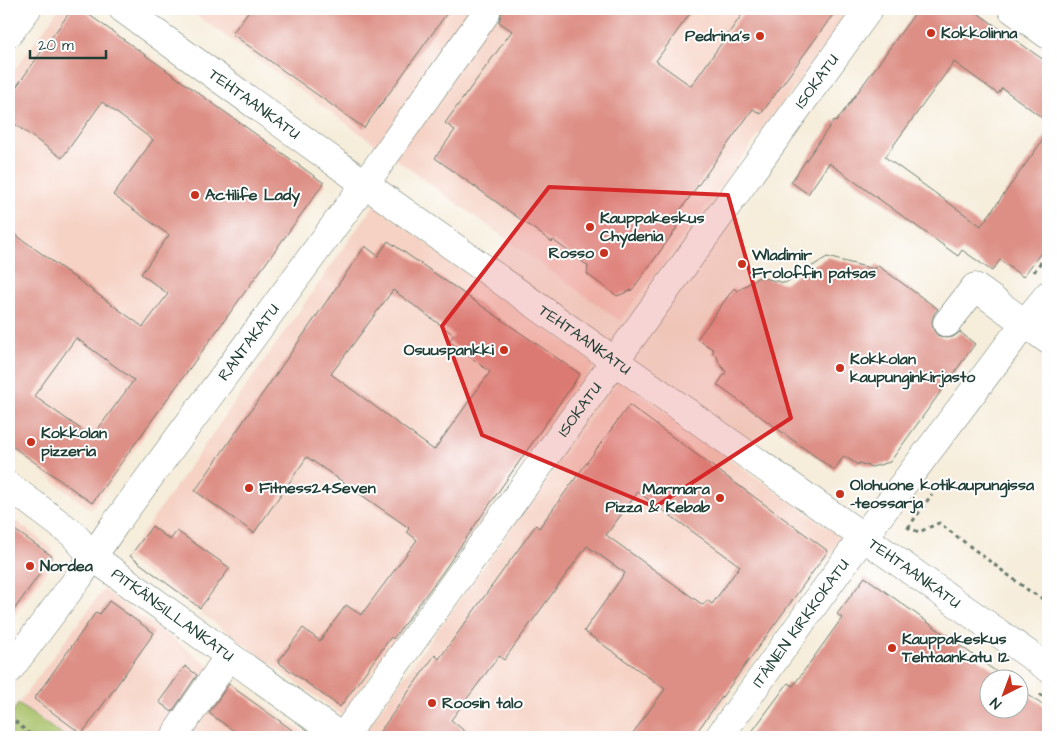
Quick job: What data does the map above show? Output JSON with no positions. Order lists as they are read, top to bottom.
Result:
{
  "streets": {
    "street": [
      "ISOKATU",
      "TEHTAANKATU",
      "RANTAKATU",
      "PITKÄNSILLANKATU",
      "ITÄINEN KIRKKOKATU"
    ]
  },
  "crossings": [
    ["ISOKATU", "TEHTAANKATU"],
    ["ISOKATU", "PITKÄNSILLANKATU"],
    ["TEHTAANKATU", "RANTAKATU"],
    ["TEHTAANKATU", "ITÄINEN KIRKKOKATU"],
    ["RANTAKATU", "PITKÄNSILLANKATU"]
  ],
  "places": [
    "Kokkolinna",
    "Pedrina's",
    "Actilife Lady",
    "Kauppakeskus Chydenia",
    "Rosso",
    "Wladimir Froloffin patsas",
    "Osuuspankki",
    "Kokkolan kaupunginkirjasto",
    "Kokkolan pizzeria",
    "Fitness24Seven",
    "Olohuone kotikaupungissa -teossarja",
    "Marmara Pizza & Kebab",
    "Nordea",
    "Kauppakeskus Tehtaankatu 12",
    "Roosin talo"
  ],
  "scale_bar": "20 m",
  "north": "bottom left"
}
